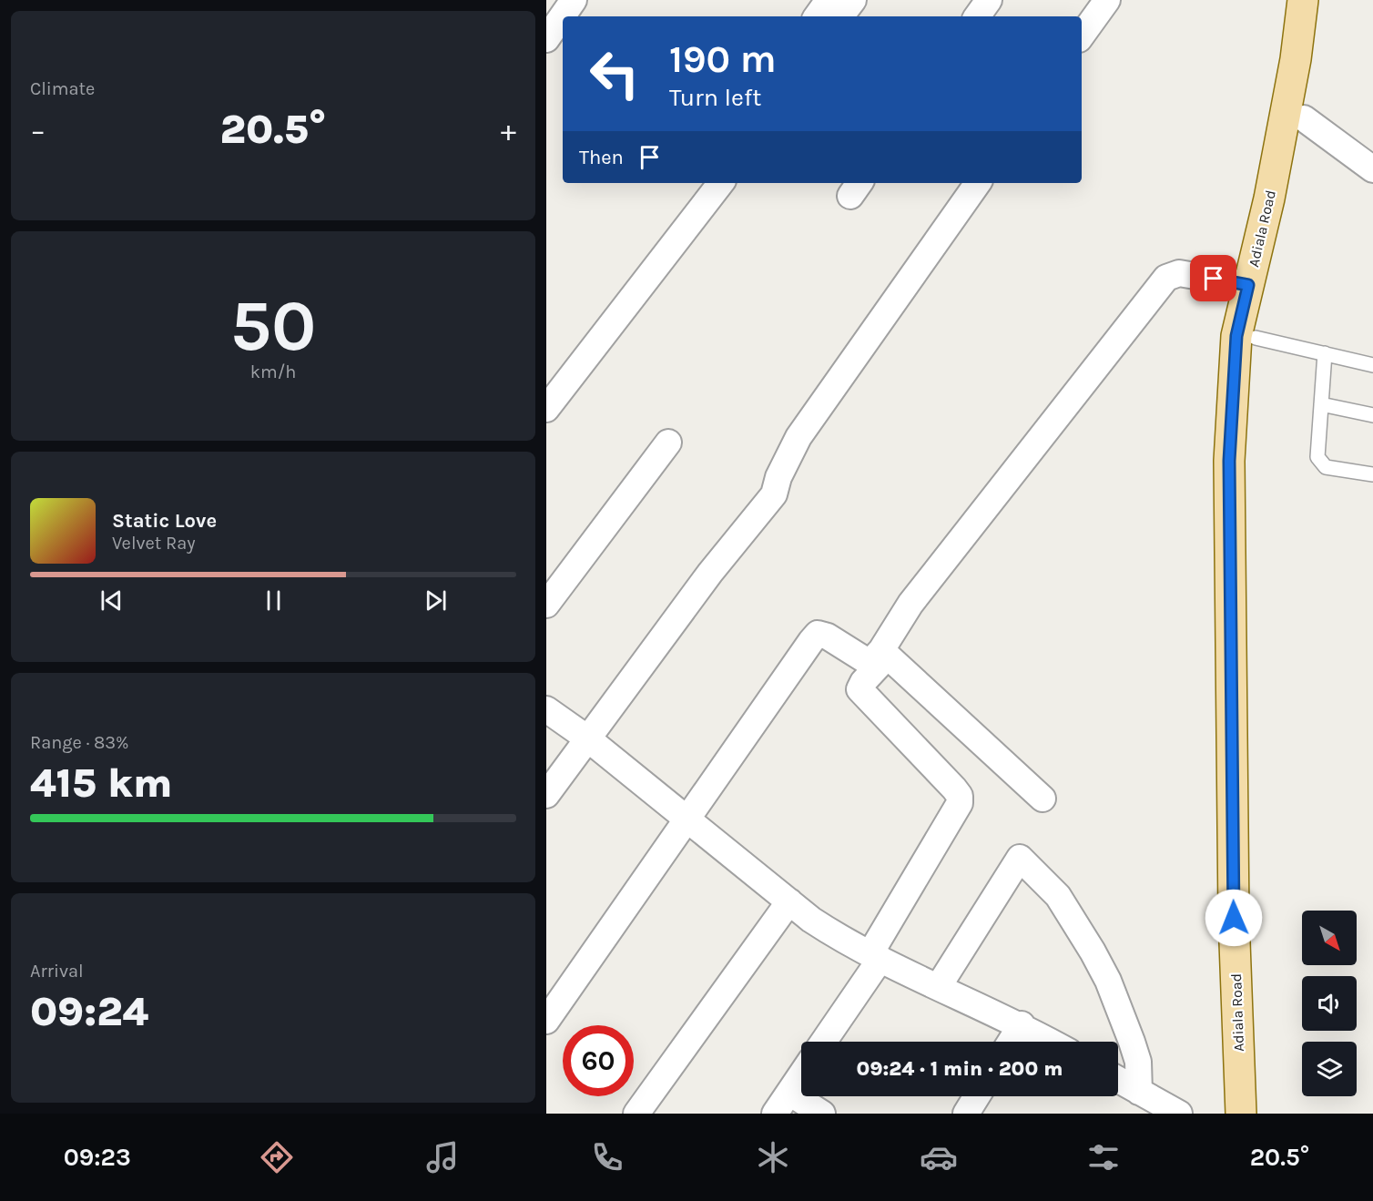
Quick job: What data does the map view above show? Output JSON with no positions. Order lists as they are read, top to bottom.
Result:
{
  "streets": {
    "main road": ["Adiala Road"]
  },
  "north": "bottom right",
  "page": {
    "tile": [
      "Climate",
      ["50", "km/h"],
      ["Range · 83%", "415 km"],
      ["Arrival", "09:24"]
    ],
    "turn": ["190 m", "Turn left"],
    "heat": ["−", "20.5°", "+"],
    "then": "Then",
    "song": ["Static Love", "Velvet Ray"],
    "limit": "60",
    "trip": "09:24 · 1 min · 200 m",
    "tabs": ["09:23", "20.5°"]
  }
}
